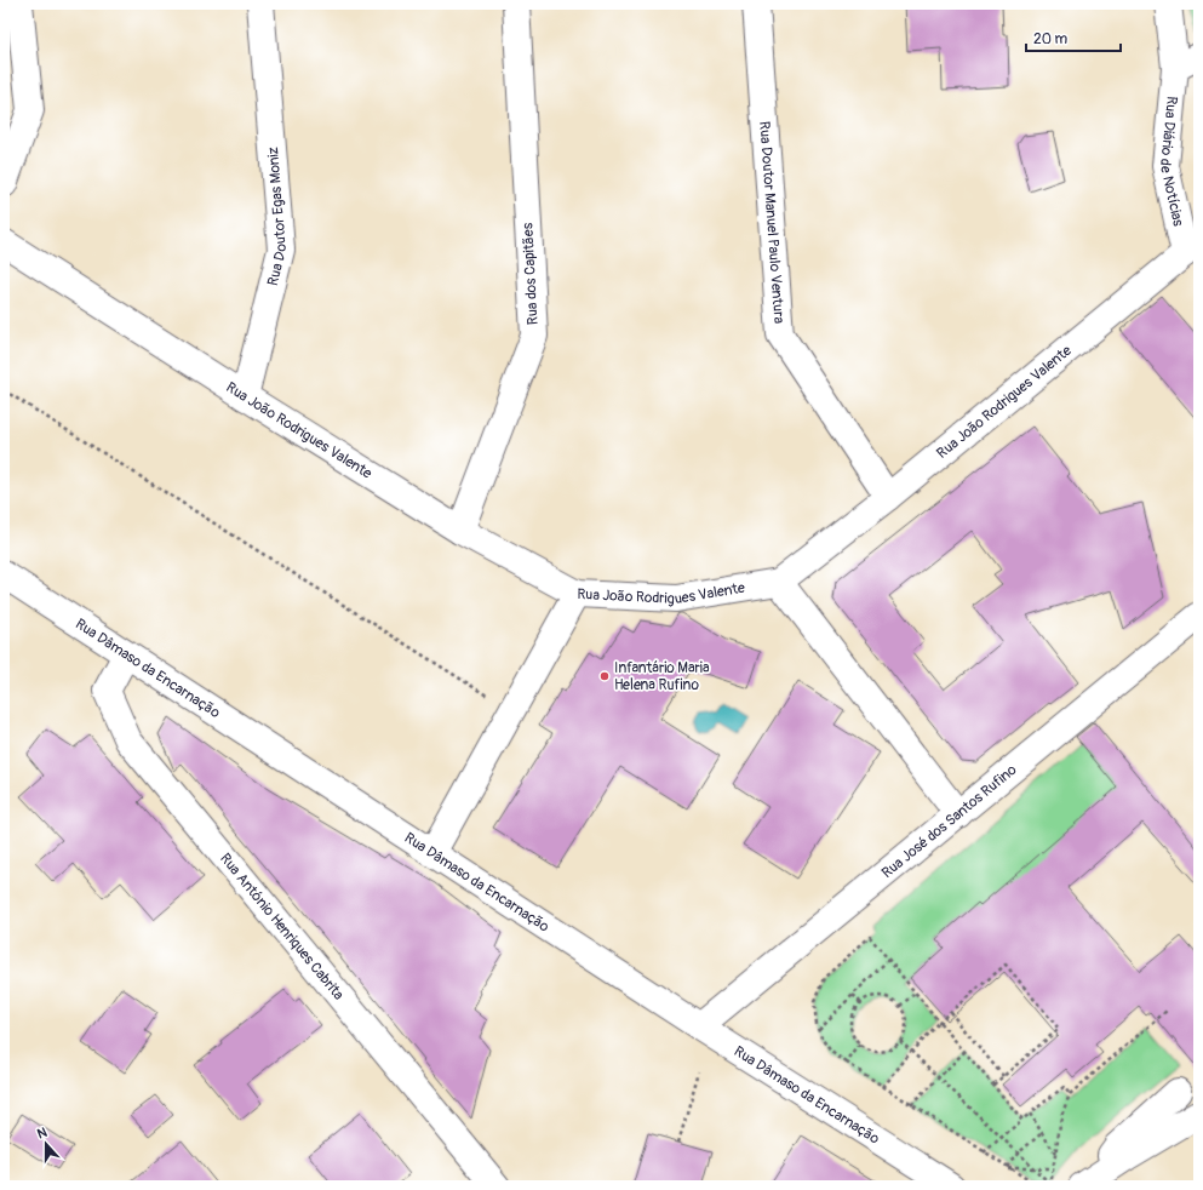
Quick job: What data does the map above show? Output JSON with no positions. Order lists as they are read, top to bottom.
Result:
{
  "streets": {
    "street": [
      "Rua Diário de Notícias",
      "Rua Doutor Egas Moniz",
      "Rua Doutor Manuel Paulo Ventura",
      "Rua dos Capitães",
      "Rua João Rodrigues Valente",
      "Rua Dâmaso da Encarnação",
      "Rua José dos Santos Rufino",
      "Rua António Henriques Cabrita"
    ]
  },
  "crossings": [
    ["Rua Diário de Notícias", "Rua João Rodrigues Valente"],
    ["Rua Doutor Egas Moniz", "Rua João Rodrigues Valente"],
    ["Rua Doutor Manuel Paulo Ventura", "Rua João Rodrigues Valente"],
    ["Rua dos Capitães", "Rua João Rodrigues Valente"],
    ["Rua Dâmaso da Encarnação", "Rua José dos Santos Rufino"],
    ["Rua Dâmaso da Encarnação", "Rua António Henriques Cabrita"]
  ],
  "places": ["Infantário Maria Helena Rufino"],
  "scale_bar": "20 m",
  "north": "top"
}
